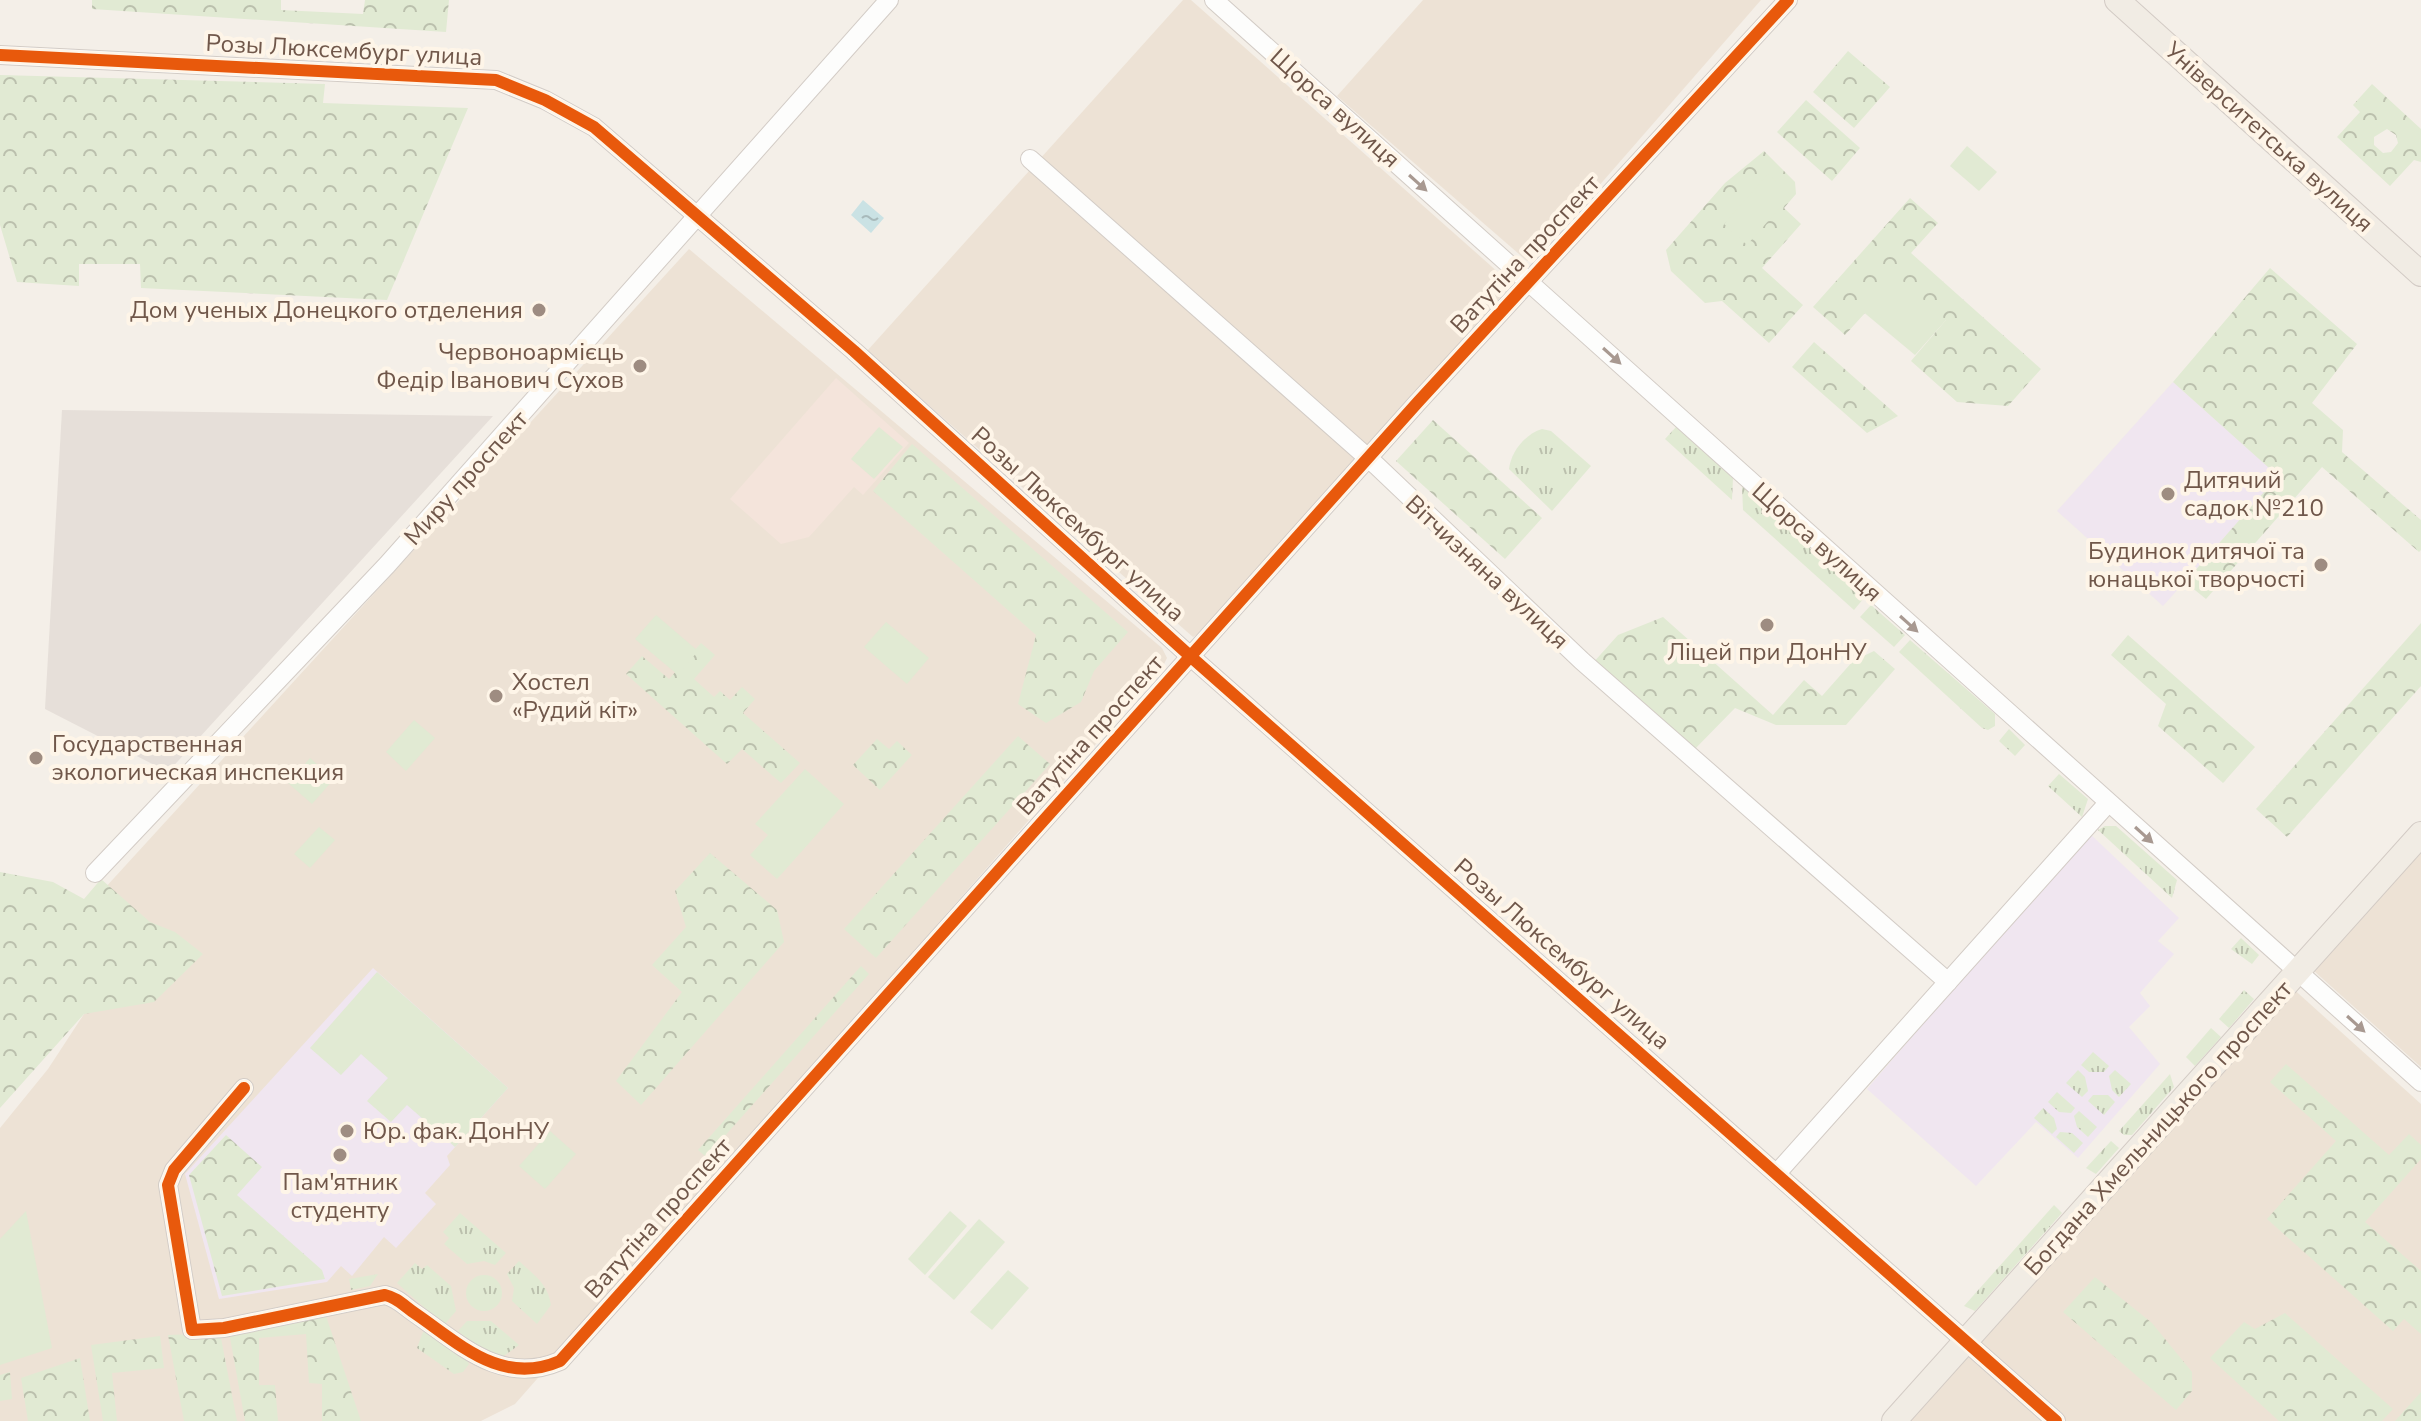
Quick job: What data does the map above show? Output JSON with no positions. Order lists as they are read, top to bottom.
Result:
{
  "streets": {
    "main road": ["Університетська вулиця", "Богдана Хмельницького проспект"],
    "street": [
      "Розы Люксембург улица",
      "Щорса вулиця",
      "Ватутіна проспект",
      "Миру проспект",
      "Вітчизняна вулиця"
    ]
  },
  "crossings": [
    ["Розы Люксембург улица", "Ватутіна проспект"],
    ["Розы Люксембург улица", "Миру проспект"],
    ["Розы Люксембург улица", "Богдана Хмельницького проспект"],
    ["Щорса вулиця", "Ватутіна проспект"],
    ["Щорса вулиця", "Богдана Хмельницького проспект"],
    ["Ватутіна проспект", "Вітчизняна вулиця"]
  ],
  "one_way": ["Щорса вулиця"],
  "places": [
    "Дом ученых Донецкого отделения",
    "Червоноармієць Федір Іванович Сухов",
    "Дитячий садок №210",
    "Будинок дитячої та юнацької творчості",
    "Ліцей при ДонНУ",
    "Хостел «Рудий кіт»",
    "Государственная экологическая инспекция",
    "Юр. фак. ДонНУ",
    "Пам'ятник студенту"
  ]
}
